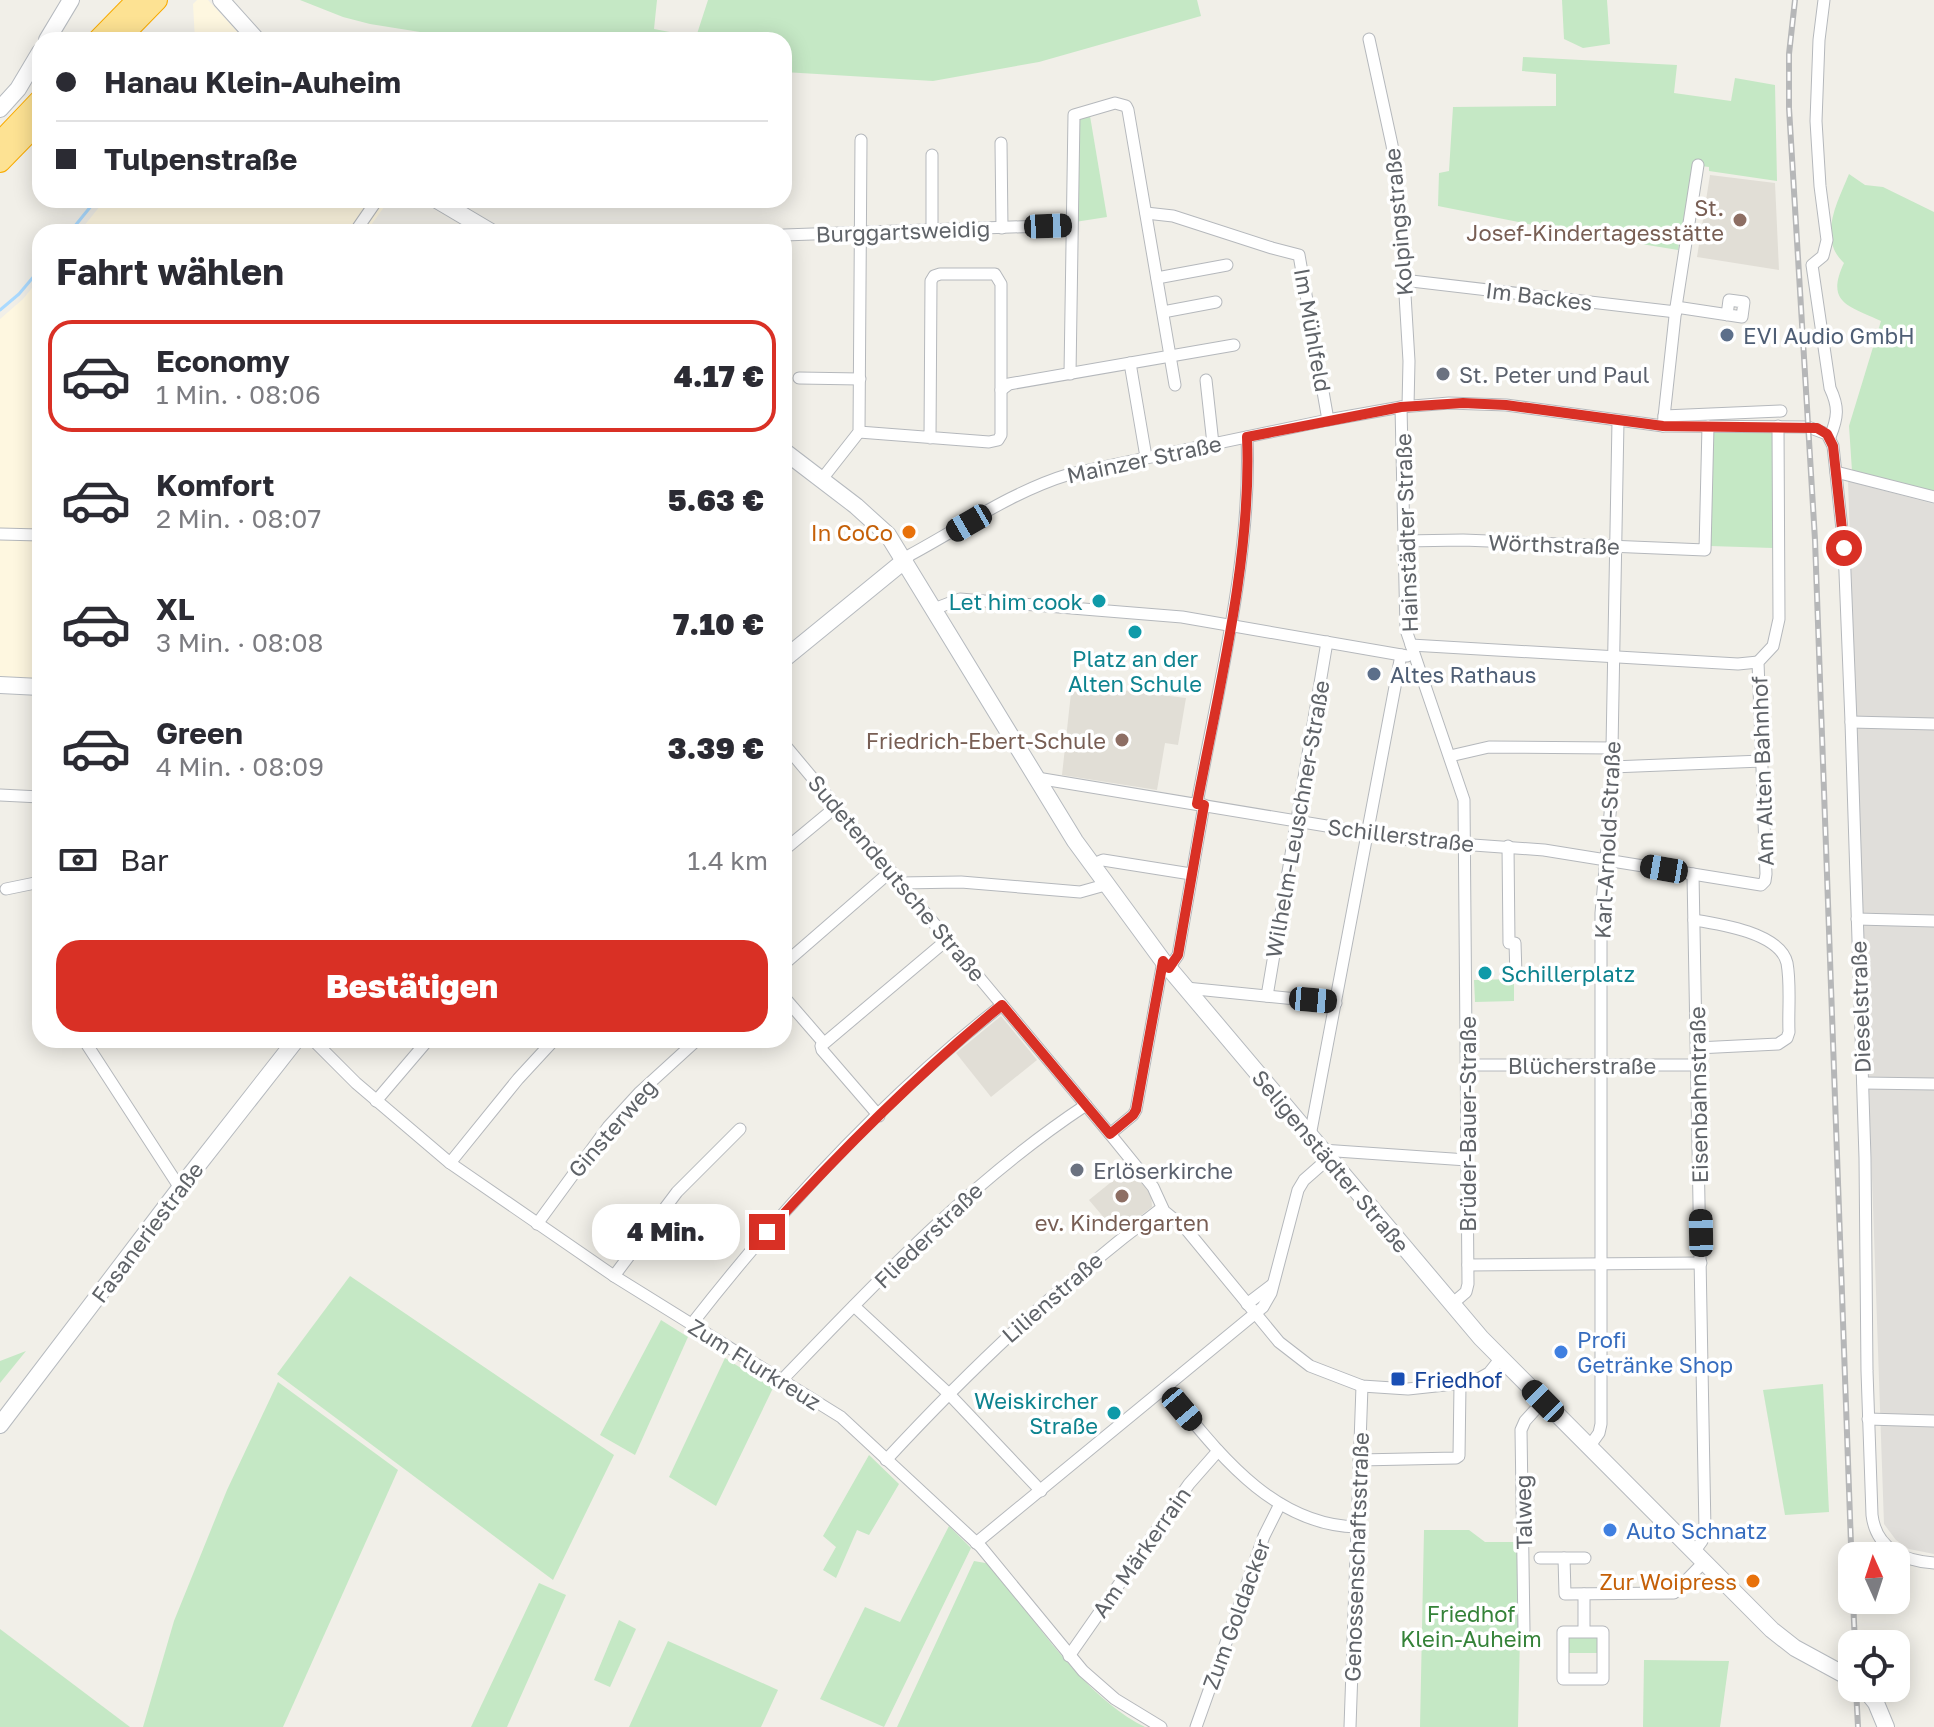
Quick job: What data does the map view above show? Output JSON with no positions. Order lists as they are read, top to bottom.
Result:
{
  "streets": {
    "main road": ["Seligenstädter Straße", "Fasaneriestraße"],
    "street": [
      "Kolpingstraße",
      "Burggartsweidig",
      "Im Backes",
      "Im Mühlfeld",
      "Mainzer Straße",
      "Hainstädter Straße",
      "Wörthstraße",
      "Am Alten Bahnhof",
      "Wilhelm-Leuschner-Straße",
      "Schillerstraße",
      "Karl-Arnold-Straße",
      "Sudetendeutsche Straße",
      "Dieselstraße",
      "Blücherstraße",
      "Eisenbahnstraße",
      "Brüder-Bauer-Straße",
      "Ginsterweg",
      "Fliederstraße",
      "Lilienstraße",
      "Zum Flurkreuz",
      "Talweg",
      "Am Märkerrain",
      "Genossenschaftsstraße",
      "Zum Goldacker"
    ]
  },
  "crossings": [
    ["Kolpingstraße", "Im Backes"],
    ["Kolpingstraße", "Mainzer Straße"],
    ["Kolpingstraße", "Hainstädter Straße"],
    ["Im Mühlfeld", "Mainzer Straße"],
    ["Mainzer Straße", "Hainstädter Straße"],
    ["Mainzer Straße", "Karl-Arnold-Straße"],
    ["Mainzer Straße", "Seligenstädter Straße"],
    ["Hainstädter Straße", "Wörthstraße"],
    ["Hainstädter Straße", "Brüder-Bauer-Straße"],
    ["Wörthstraße", "Karl-Arnold-Straße"],
    ["Am Alten Bahnhof", "Schillerstraße"],
    ["Wilhelm-Leuschner-Straße", "Schillerstraße"],
    ["Schillerstraße", "Karl-Arnold-Straße"],
    ["Schillerstraße", "Eisenbahnstraße"],
    ["Schillerstraße", "Brüder-Bauer-Straße"],
    ["Schillerstraße", "Seligenstädter Straße"],
    ["Karl-Arnold-Straße", "Blücherstraße"],
    ["Karl-Arnold-Straße", "Seligenstädter Straße"],
    ["Sudetendeutsche Straße", "Seligenstädter Straße"],
    ["Sudetendeutsche Straße", "Fliederstraße"],
    ["Sudetendeutsche Straße", "Lilienstraße"],
    ["Sudetendeutsche Straße", "Genossenschaftsstraße"],
    ["Blücherstraße", "Eisenbahnstraße"],
    ["Blücherstraße", "Brüder-Bauer-Straße"],
    ["Eisenbahnstraße", "Seligenstädter Straße"],
    ["Brüder-Bauer-Straße", "Seligenstädter Straße"],
    ["Ginsterweg", "Zum Flurkreuz"],
    ["Seligenstädter Straße", "Talweg"],
    ["Fliederstraße", "Zum Flurkreuz"],
    ["Lilienstraße", "Zum Flurkreuz"],
    ["Zum Flurkreuz", "Am Märkerrain"]
  ],
  "parks": ["Friedhof Klein-Auheim"],
  "places": {
    "other": [
      "St. Josef-Kindertagesstätte",
      "EVI Audio GmbH",
      "St. Peter und Paul",
      "In CoCo",
      "Let him cook",
      "Platz an der Alten Schule",
      "Altes Rathaus",
      "Friedrich-Ebert-Schule",
      "Schillerplatz",
      "Erlöserkirche",
      "ev. Kindergarten",
      "Profi Getränke Shop",
      "Weiskircher Straße",
      "Auto Schnatz",
      "Zur Woipress"
    ],
    "transit": ["Friedhof"]
  },
  "north": "top",
  "page": {
    "banner": ["Hanau Klein-Auheim", "Tulpenstraße"],
    "heading": "Fahrt wählen",
    "list": [
      {
        "name": "Economy",
        "note": "1 Min. · 08:06",
        "value": "4.17 €"
      },
      {
        "name": "Komfort",
        "note": "2 Min. · 08:07",
        "value": "5.63 €"
      },
      {
        "name": "XL",
        "note": "3 Min. · 08:08",
        "value": "7.10 €"
      },
      {
        "name": "Green",
        "note": "4 Min. · 08:09",
        "value": "3.39 €"
      }
    ],
    "pay": ["Bar", "1.4 km"],
    "buttons": "Bestätigen",
    "bubble": "4 Min."
  }
}
